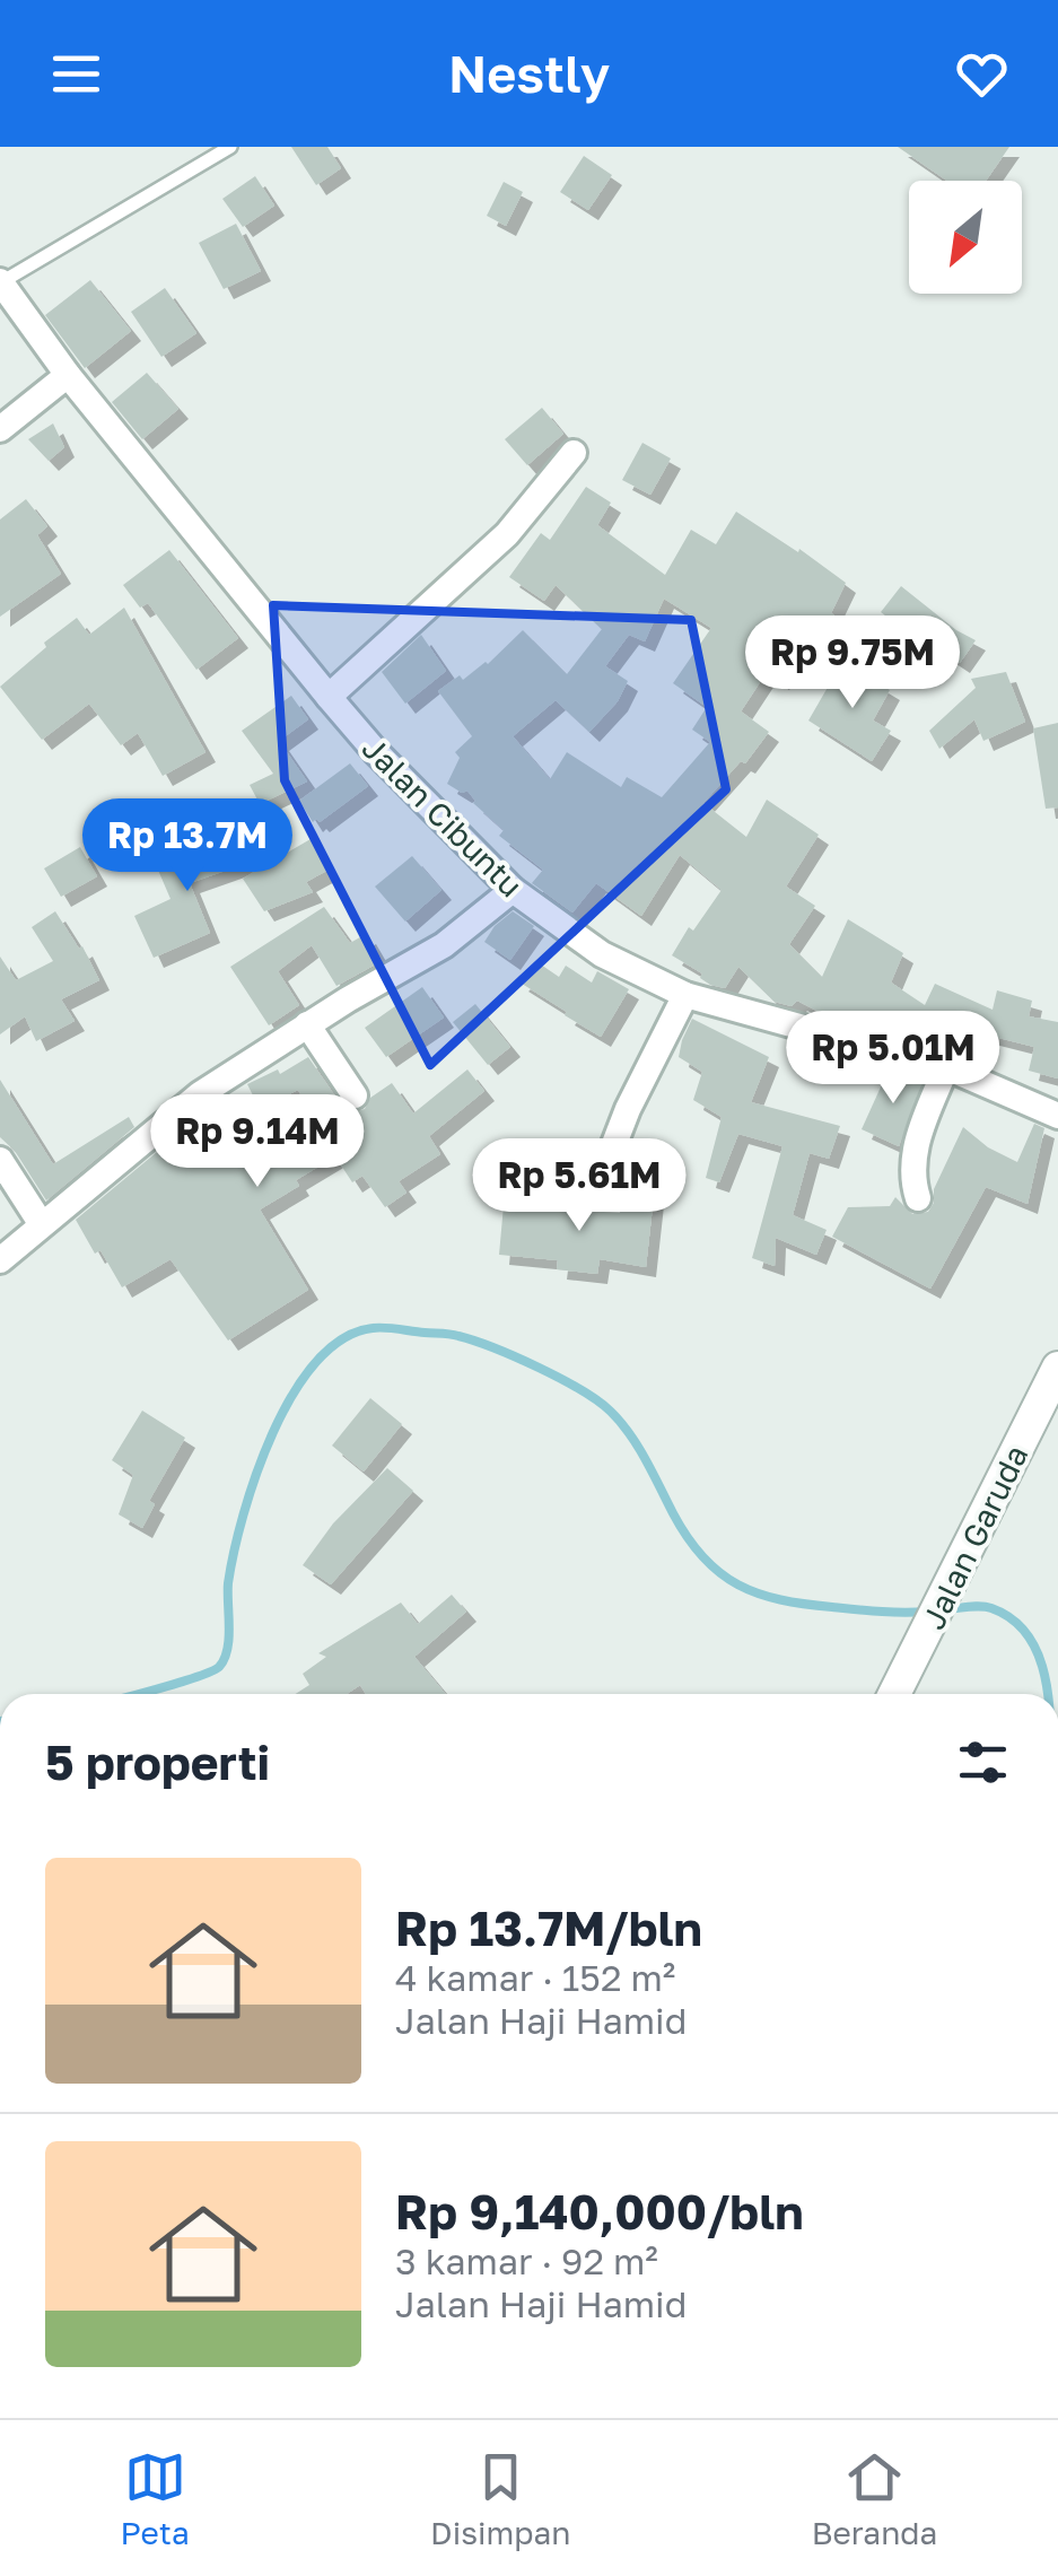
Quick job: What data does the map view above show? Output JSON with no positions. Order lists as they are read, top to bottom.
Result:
{
  "streets": {
    "street": ["Jalan Cibuntu", "Jalan Garuda"]
  },
  "north": "bottom left",
  "page": {
    "header": "Nestly",
    "price": [
      "Rp 9.75M",
      "Rp 13.7M",
      "Rp 5.01M",
      "Rp 9.14M",
      "Rp 5.61M"
    ],
    "heading": "5 properti",
    "list": [
      {
        "name": "Rp 13.7M/bln",
        "note": "4 kamar · 152 m² · Jalan Haji Hamid"
      },
      {
        "name": "Rp 9,140,000/bln",
        "note": "3 kamar · 92 m² · Jalan Haji Hamid"
      }
    ],
    "tabs": ["Peta", "Disimpan", "Beranda"]
  }
}
